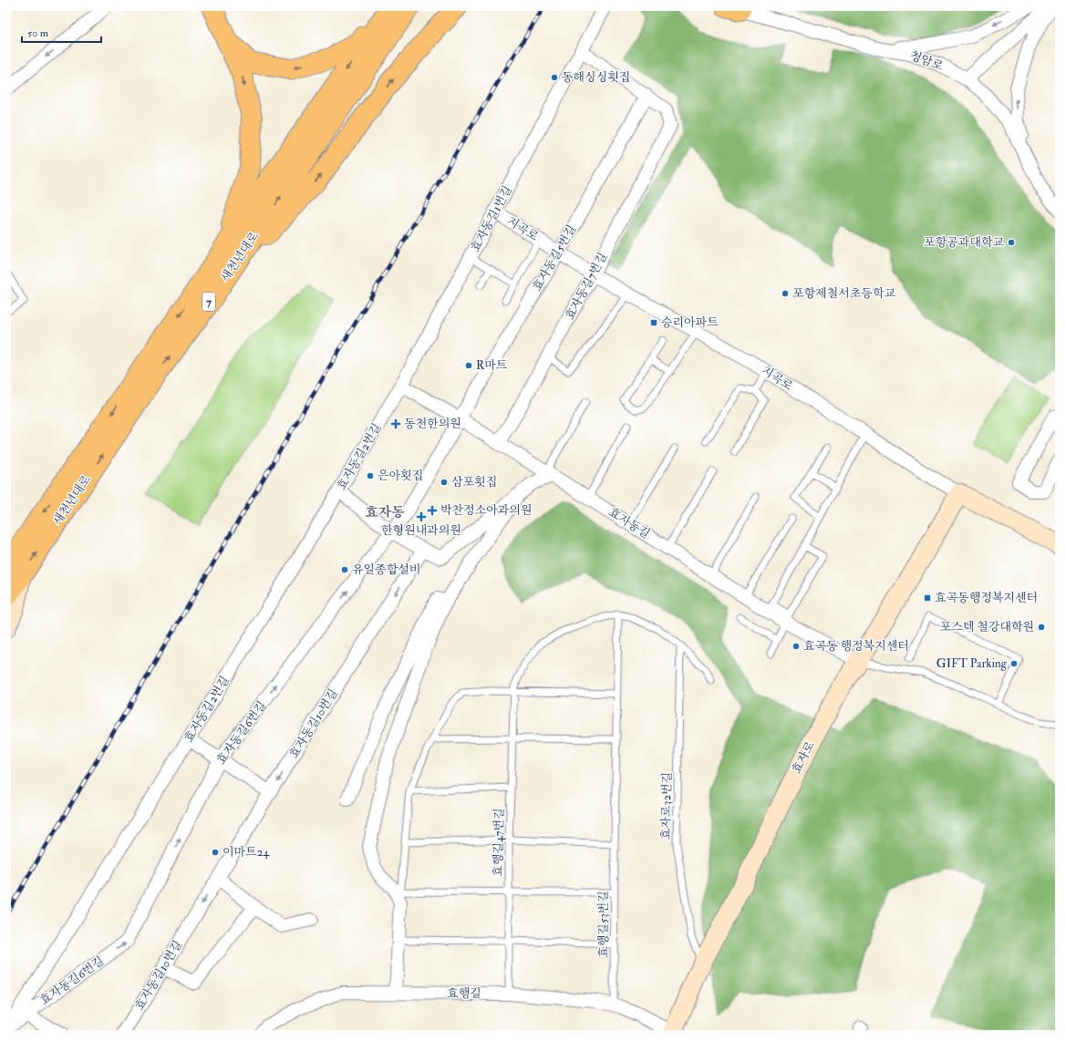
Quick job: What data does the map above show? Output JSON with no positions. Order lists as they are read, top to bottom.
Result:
{
  "streets": {
    "main road": ["새천년대로", "7"],
    "street": [
      "청암로",
      "효자동길1번길",
      "지곡로",
      "효자동길5번길",
      "효자동길7번길",
      "효자동길2번길",
      "효자동길",
      "효자동길10번길",
      "효자동길6번길",
      "효자로",
      "효행길"
    ],
    "lane": ["효자로32번길", "효행길47번길", "효행길53번길"]
  },
  "crossings": [
    ["효자동길1번길", "지곡로"],
    ["효자동길1번길", "효자동길2번길"],
    ["효자동길1번길", "효자동길"],
    ["지곡로", "효자동길5번길"],
    ["지곡로", "효자동길7번길"],
    ["지곡로", "효자로"],
    ["효자동길5번길", "효자동길7번길"],
    ["효자동길5번길", "효자동길"],
    ["효자동길5번길", "효자동길6번길"],
    ["효자동길7번길", "효자동길"],
    ["효자동길2번길", "효자동길"],
    ["효자동길2번길", "효자동길6번길"],
    ["효자동길", "효자동길6번길"],
    ["효자동길", "효자로"],
    ["효자로", "효자로32번길"],
    ["효자로", "효행길"],
    ["효행길47번길", "효행길"],
    ["효행길53번길", "효행길"]
  ],
  "districts": ["효자동"],
  "places": {
    "other": [
      "동해싱싱횟집",
      "포항공과대학교",
      "포항제철서초등학교",
      "R마트",
      "은아횟집",
      "삼포횟집",
      "유일종합설비",
      "포스텍 철강대학원",
      "효곡동 행정복지센터",
      "GIFT Parking",
      "이마트24"
    ],
    "transit": ["승리아파트", "효곡동행정복지센터"],
    "health": ["동천한의원", "박찬정소아과의원", "한형원내과의원"]
  },
  "scale_bar": "50 m"
}
